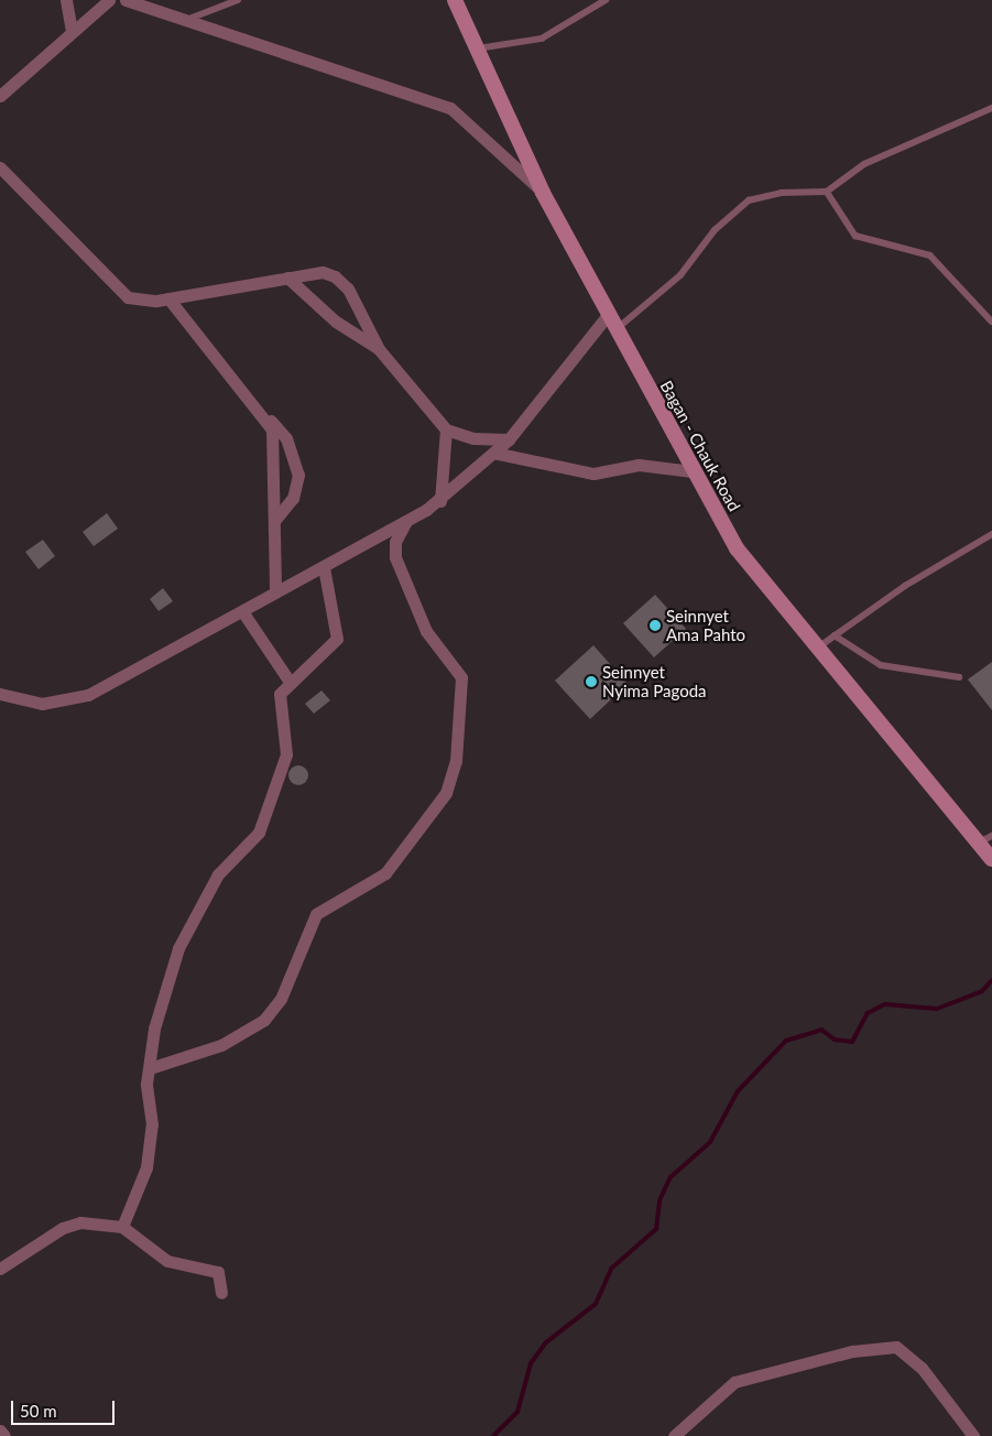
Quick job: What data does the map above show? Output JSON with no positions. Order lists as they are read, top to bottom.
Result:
{
  "streets": {
    "main road": ["Bagan - Chauk Road"]
  },
  "places": ["Seinnyet Ama Pahto", "Seinnyet Nyima Pagoda"],
  "scale_bar": "50 m"
}
